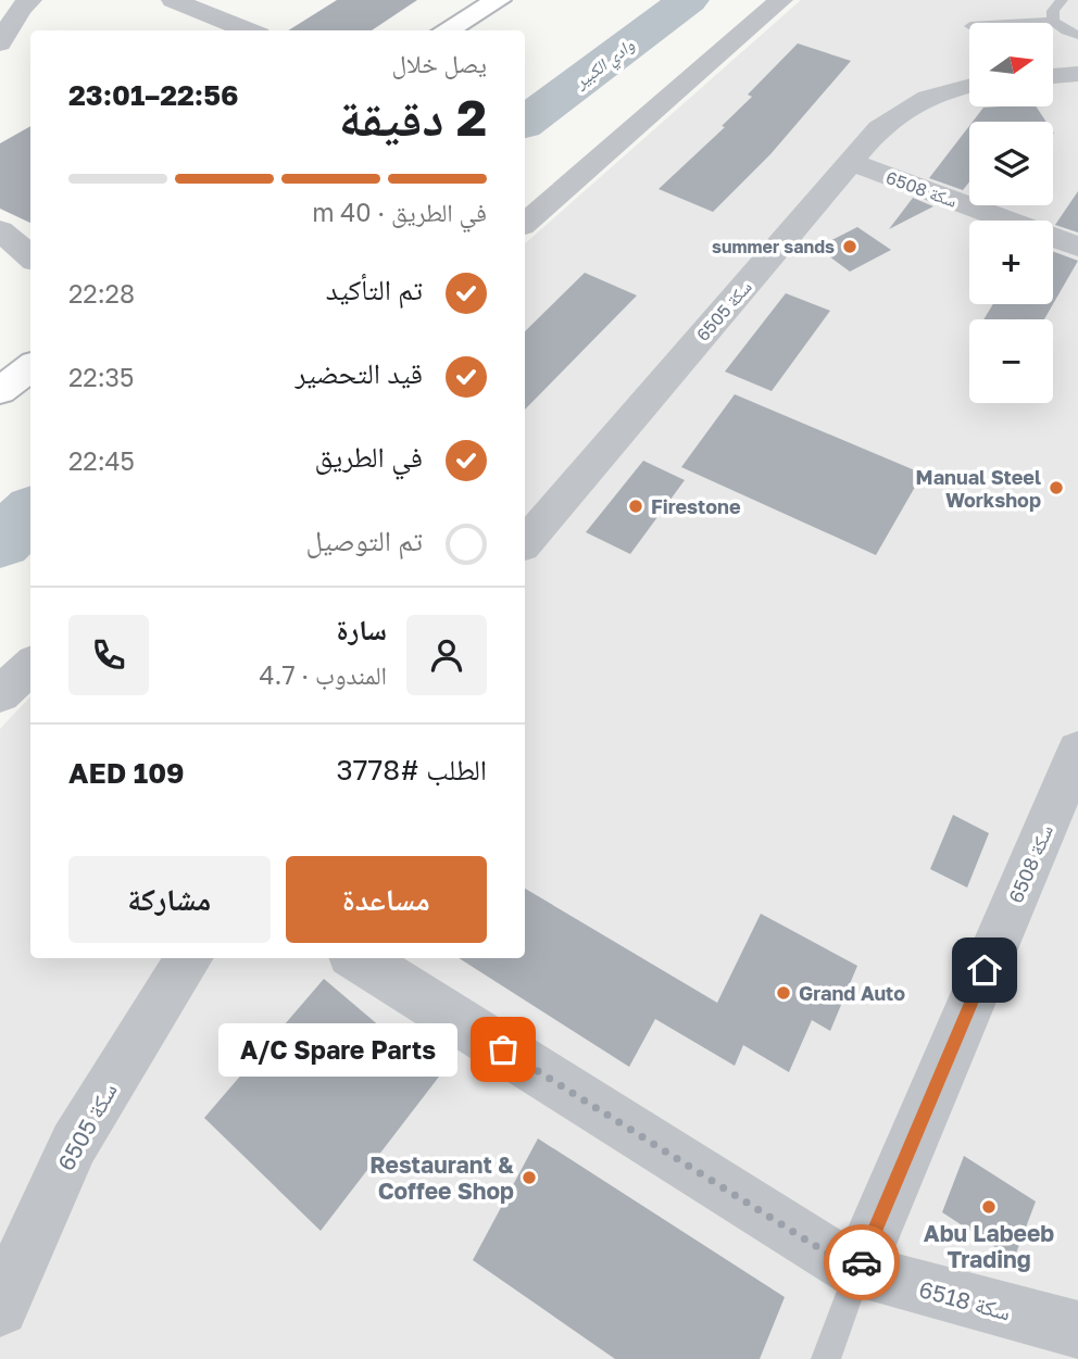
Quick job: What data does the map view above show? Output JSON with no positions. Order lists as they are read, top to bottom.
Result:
{
  "streets": {
    "street": ["سكة 6508", "سكة 6505", "سكة 6518"]
  },
  "crossings": [
    ["سكة 6508", "سكة 6505"],
    ["سكة 6508", "سكة 6518"]
  ],
  "water": ["وادي الكبير"],
  "places": [
    "summer sands",
    "Manual Steel Workshop",
    "Firestone",
    "Grand Auto",
    "A/C Spare Parts",
    "Restaurant & Coffee Shop",
    "Abu Labeeb Trading"
  ],
  "north": "right",
  "page": {
    "map_buttons": ["+", "−"],
    "heading": ["2 دقيقة", "يصل خلال", "22:56–23:01"],
    "panel": [
      "سارة",
      "المندوب · 4.7",
      "الطلب #3778",
      "AED 109"
    ],
    "bar": "في الطريق · 40 m",
    "list": [
      ["تم التأكيد", "22:28"],
      ["قيد التحضير", "22:35"],
      ["في الطريق", "22:45"],
      "تم التوصيل"
    ],
    "buttons": ["مساعدة", "مشاركة"],
    "bubble": "A/C Spare Parts"
  }
}
